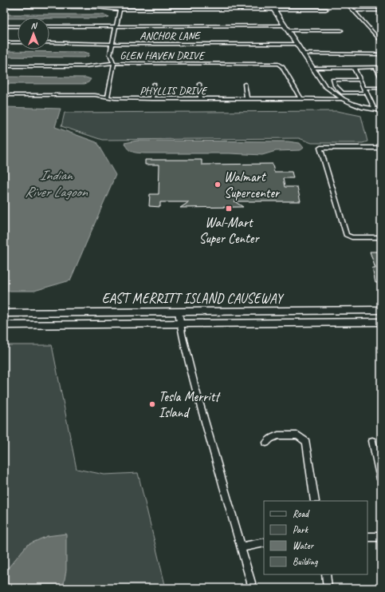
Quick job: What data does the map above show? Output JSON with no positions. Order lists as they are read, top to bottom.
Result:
{
  "streets": {
    "main road": ["EAST MERRITT ISLAND CAUSEWAY"],
    "street": ["ANCHOR LANE", "GLEN HAVEN DRIVE", "PHYLLIS DRIVE"]
  },
  "crossings": [
    ["GLEN HAVEN DRIVE", "PHYLLIS DRIVE"]
  ],
  "water": ["Indian River Lagoon"],
  "places": {
    "other": ["Walmart Supercenter", "Tesla Merritt Island"],
    "transit": ["Wal-Mart Super Center"]
  },
  "legend": [
    "Road",
    "Park",
    "Water",
    "Building"
  ],
  "north": "top"
}
